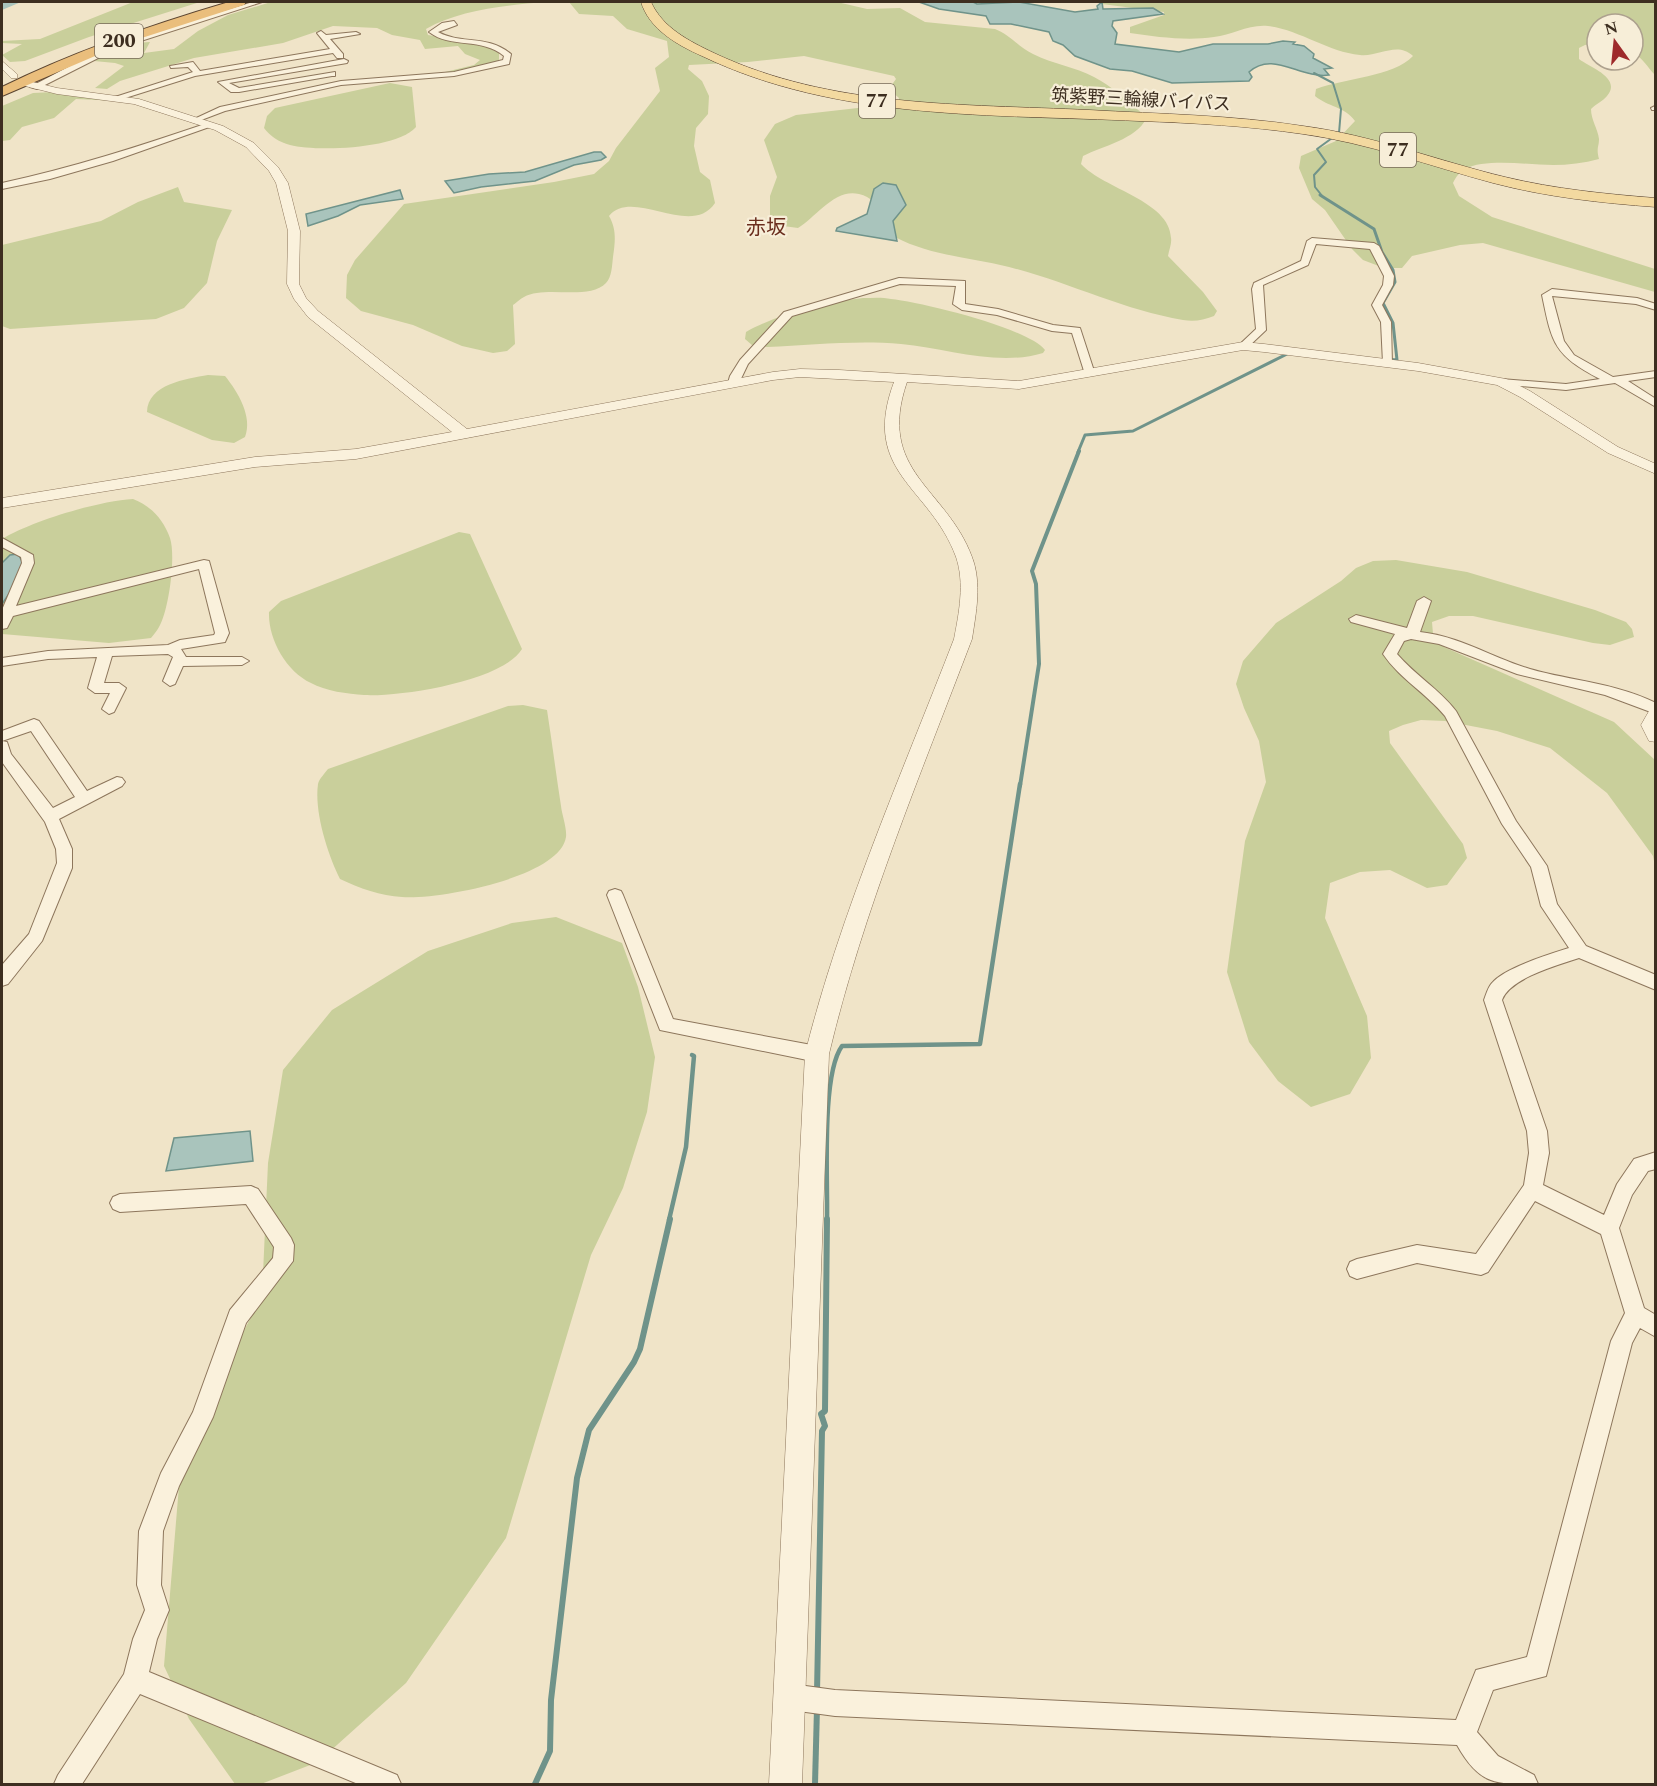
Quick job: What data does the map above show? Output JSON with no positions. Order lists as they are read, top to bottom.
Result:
{
  "streets": {
    "highway": ["200"],
    "main road": ["筑紫野三輪線バイパス", "77"]
  },
  "districts": ["赤坂"],
  "north": "top"
}
